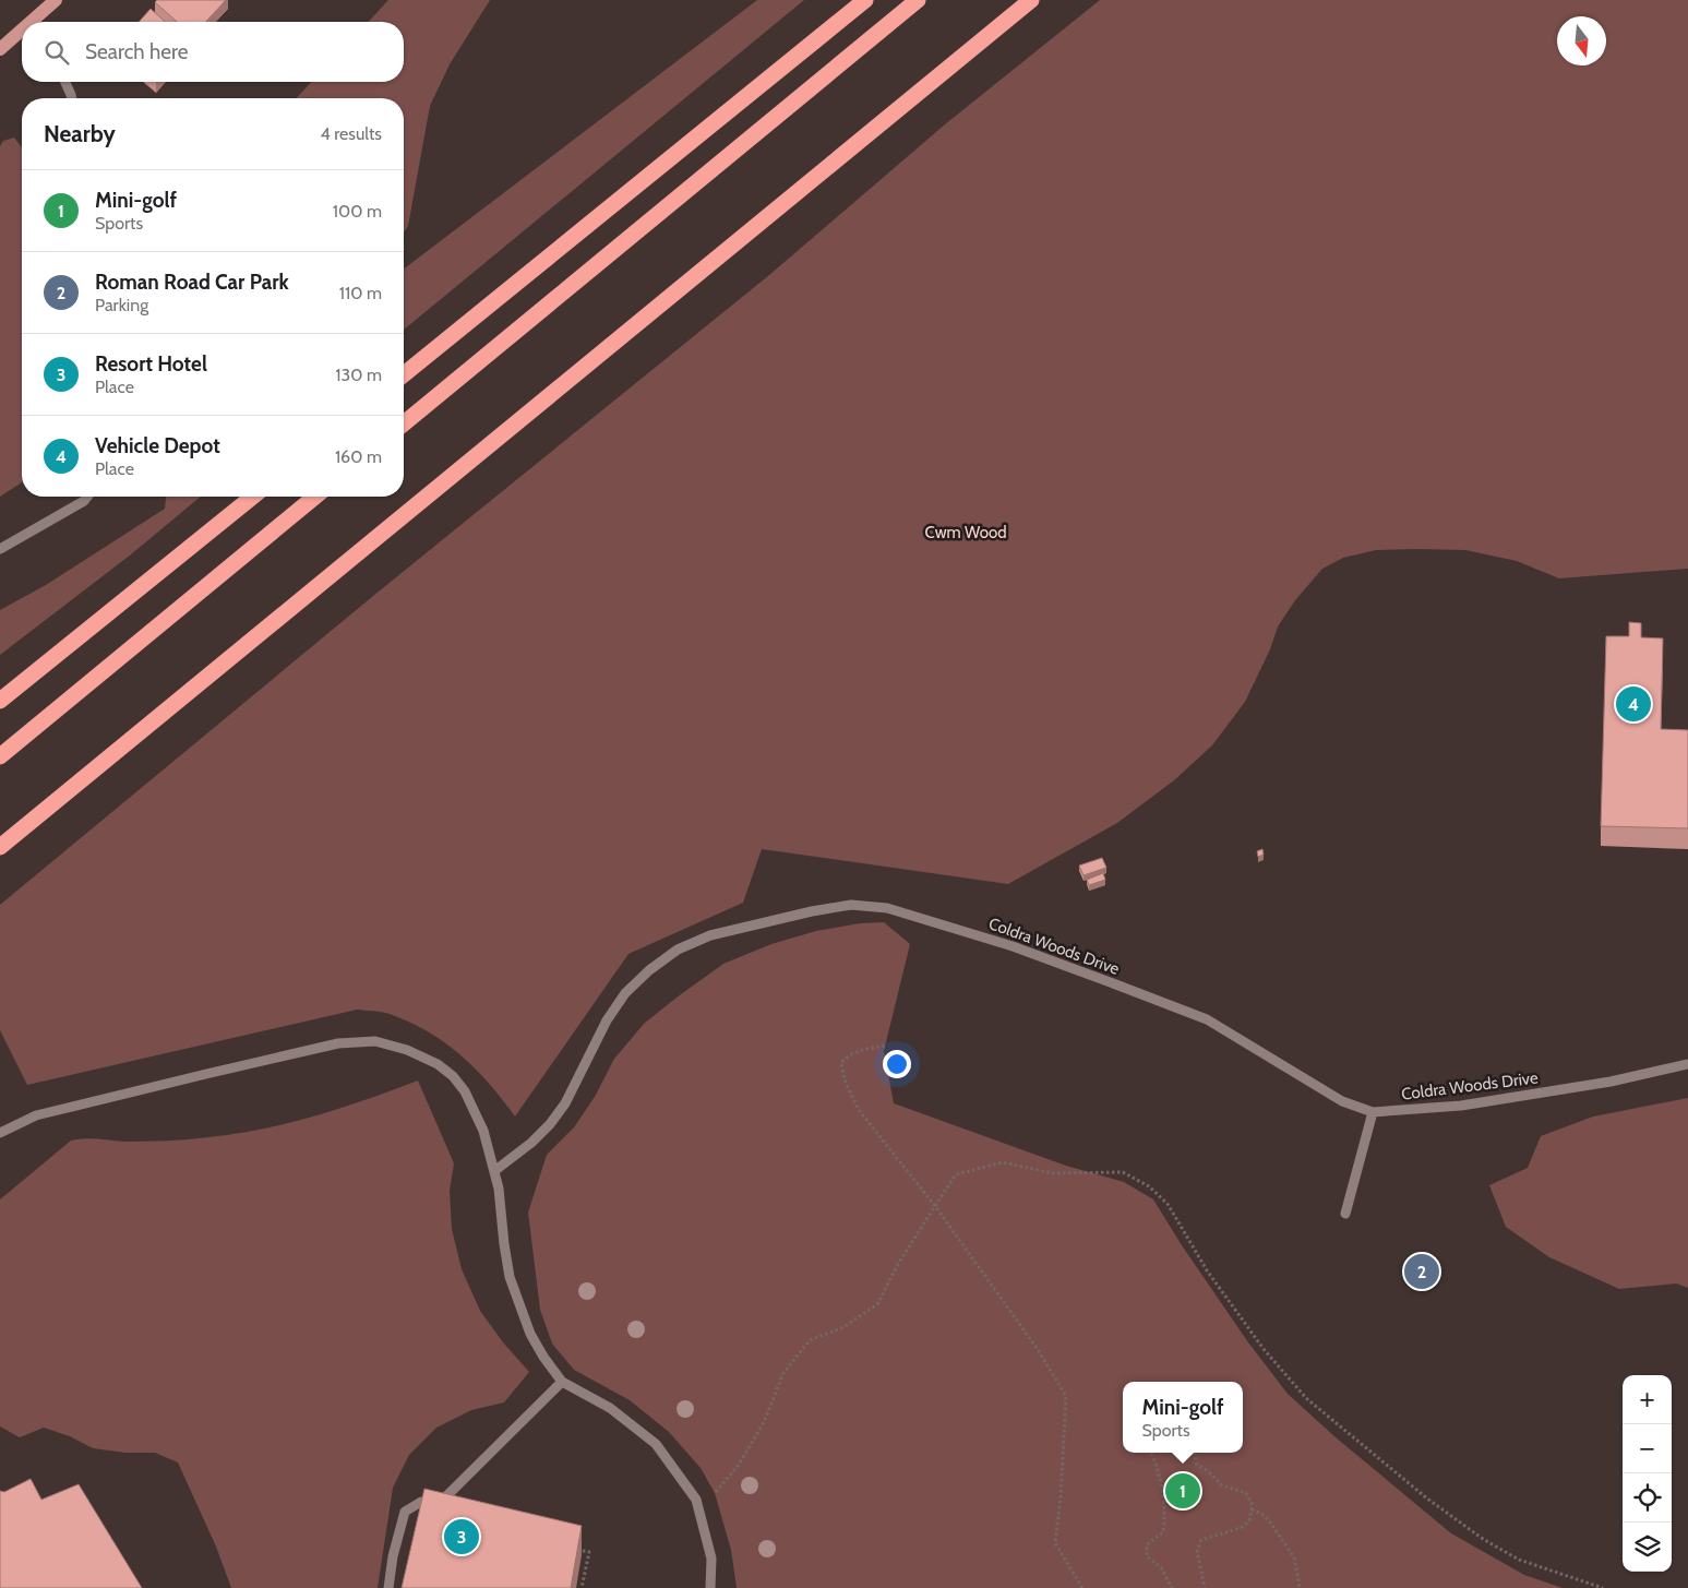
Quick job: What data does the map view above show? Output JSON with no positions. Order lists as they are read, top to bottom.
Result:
{
  "streets": {
    "lane": ["Coldra Woods Drive"]
  },
  "parks": ["Cwm Wood"],
  "north": "bottom",
  "page": {
    "search": "Search here",
    "heading": ["Nearby", "4 results"],
    "list": [
      {
        "mark": "1",
        "name": "Mini-golf",
        "note": "Sports",
        "value": "100 m"
      },
      {
        "mark": "2",
        "name": "Roman Road Car Park",
        "note": "Parking",
        "value": "110 m"
      },
      {
        "mark": "3",
        "name": "Resort Hotel",
        "note": "Place",
        "value": "130 m"
      },
      {
        "mark": "4",
        "name": "Vehicle Depot",
        "note": "Place",
        "value": "160 m"
      }
    ],
    "pins": [
      "4",
      "2",
      "1",
      "3"
    ],
    "map_buttons": ["+", "−"],
    "popup": ["Mini-golf", "Sports"]
  }
}
